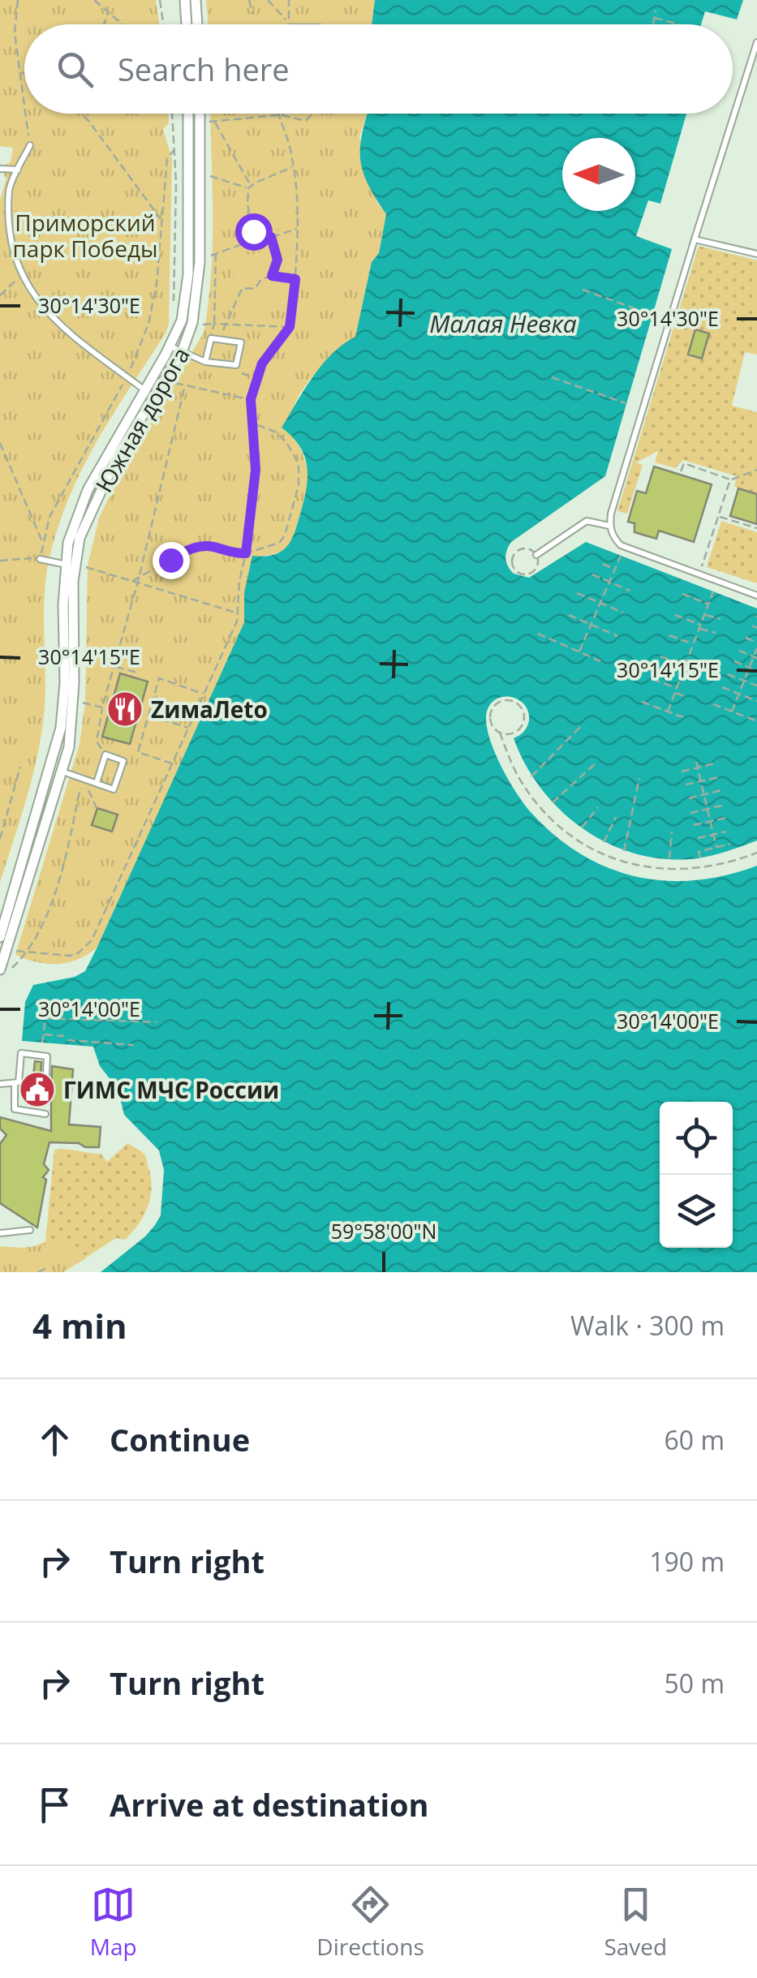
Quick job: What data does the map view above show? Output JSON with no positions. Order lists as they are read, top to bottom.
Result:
{
  "streets": {
    "street": ["Южная дорога"]
  },
  "water": ["Малая Невка"],
  "parks": ["Приморский парк Победы"],
  "places": {
    "restaurant": ["ZимаЛеtо"],
    "public building": ["ГИМС МЧС России"]
  },
  "north": "left",
  "page": {
    "search": "Search here",
    "heading": ["4 min", "Walk · 300 m"],
    "list": [
      ["Continue", "60 m"],
      ["Turn right", "190 m"],
      ["Turn right", "50 m"],
      "Arrive at destination"
    ],
    "nav": ["Map", "Directions", "Saved"]
  },
  "coordinates": [
    "30°14'30\"E",
    "30°14'15\"E",
    "30°14'00\"E",
    "59°58'00\"N"
  ]
}
